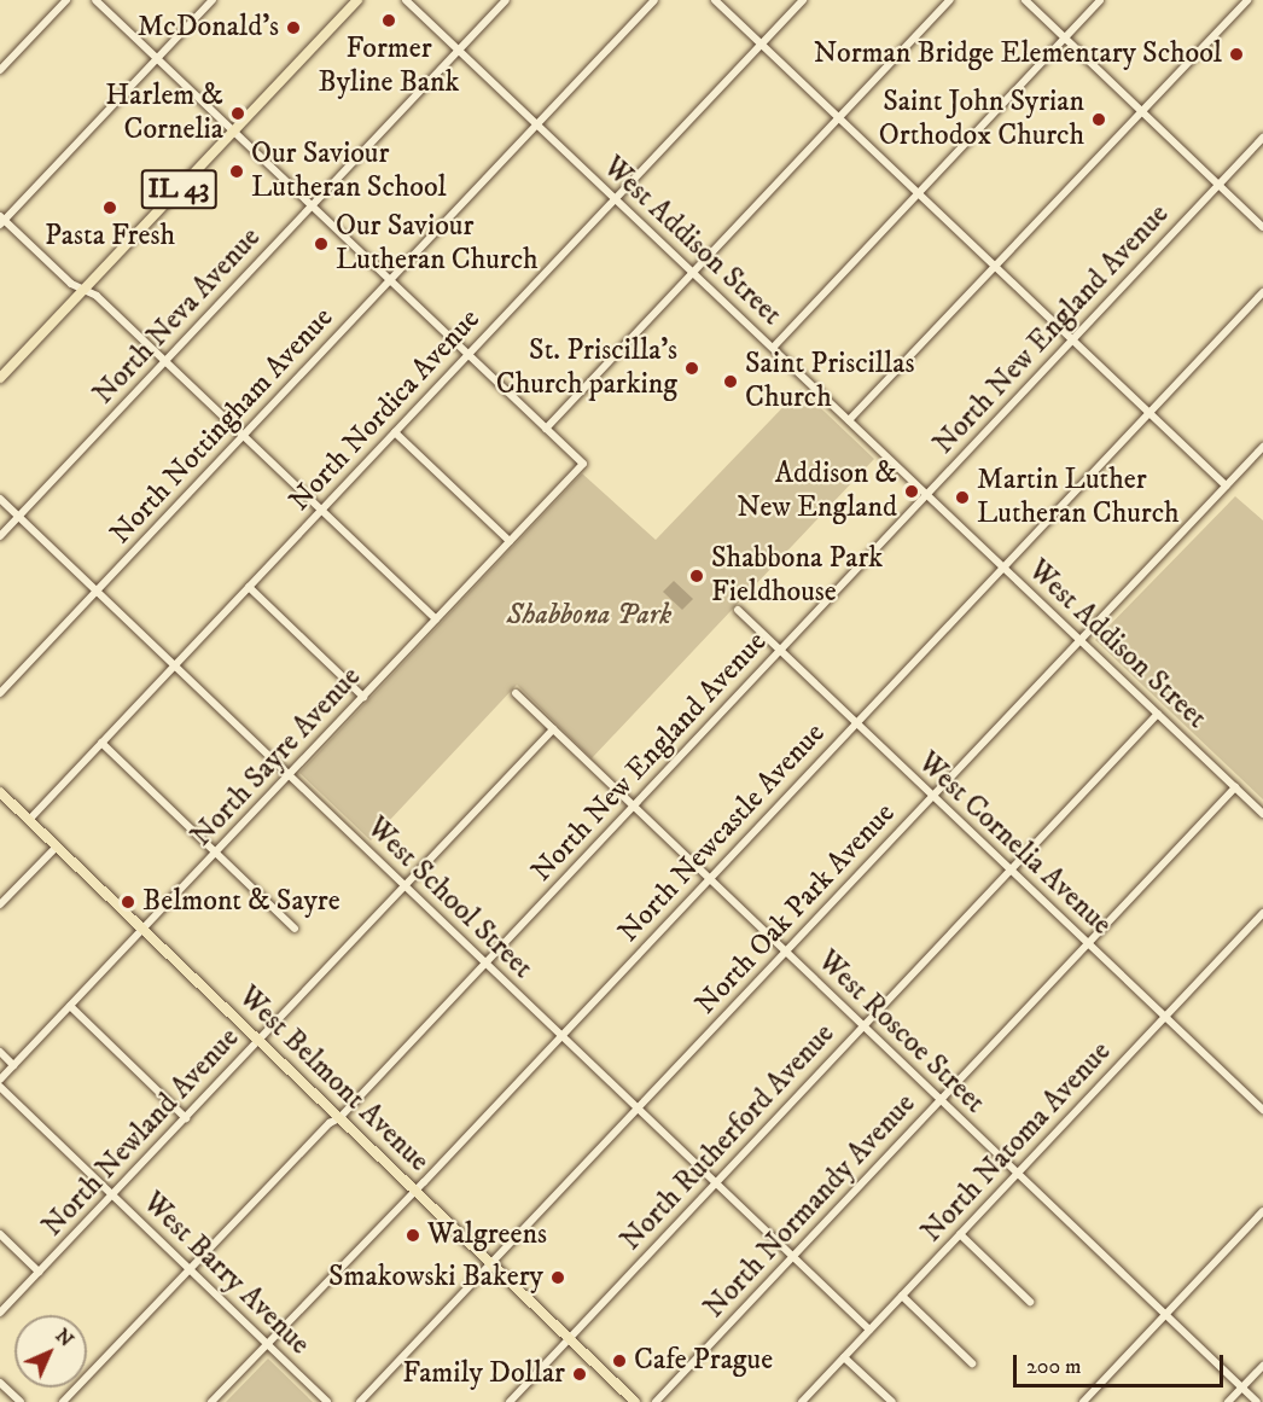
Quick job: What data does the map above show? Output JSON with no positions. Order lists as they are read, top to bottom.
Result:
{
  "streets": {
    "main road": ["IL 43", "West Belmont Avenue"],
    "street": [
      "West Addison Street",
      "North Neva Avenue",
      "North New England Avenue",
      "North Nordica Avenue",
      "North Nottingham Avenue",
      "North Sayre Avenue",
      "North Newcastle Avenue",
      "West Cornelia Avenue",
      "West School Street",
      "North Oak Park Avenue",
      "West Roscoe Street",
      "North Newland Avenue",
      "North Rutherford Avenue",
      "North Natoma Avenue",
      "North Normandy Avenue",
      "West Barry Avenue"
    ]
  },
  "crossings": [
    ["West Addison Street", "North Neva Avenue"],
    ["West Addison Street", "North New England Avenue"],
    ["West Addison Street", "North Nordica Avenue"],
    ["West Addison Street", "North Nottingham Avenue"],
    ["West Addison Street", "North Newcastle Avenue"],
    ["West Addison Street", "North Oak Park Avenue"],
    ["West Addison Street", "North Rutherford Avenue"],
    ["West Addison Street", "North Normandy Avenue"],
    ["North Neva Avenue", "West School Street"],
    ["North New England Avenue", "West Cornelia Avenue"],
    ["North New England Avenue", "West School Street"],
    ["North New England Avenue", "West Roscoe Street"],
    ["North New England Avenue", "West Belmont Avenue"],
    ["North New England Avenue", "West Barry Avenue"],
    ["North Nordica Avenue", "West School Street"],
    ["North Nordica Avenue", "West Belmont Avenue"],
    ["North Nottingham Avenue", "West School Street"],
    ["North Sayre Avenue", "West School Street"],
    ["North Sayre Avenue", "West Belmont Avenue"],
    ["North Newcastle Avenue", "West Cornelia Avenue"],
    ["North Newcastle Avenue", "West School Street"],
    ["North Newcastle Avenue", "West Roscoe Street"],
    ["North Newcastle Avenue", "West Belmont Avenue"],
    ["North Newcastle Avenue", "West Barry Avenue"],
    ["West Cornelia Avenue", "North Oak Park Avenue"],
    ["West Cornelia Avenue", "North Rutherford Avenue"],
    ["West Cornelia Avenue", "North Natoma Avenue"],
    ["West Cornelia Avenue", "North Normandy Avenue"],
    ["West School Street", "North Oak Park Avenue"],
    ["West School Street", "North Newland Avenue"],
    ["West School Street", "North Rutherford Avenue"],
    ["West School Street", "North Natoma Avenue"],
    ["West School Street", "North Normandy Avenue"],
    ["North Oak Park Avenue", "West Roscoe Street"],
    ["North Oak Park Avenue", "West Belmont Avenue"],
    ["West Roscoe Street", "North Newland Avenue"],
    ["West Roscoe Street", "North Rutherford Avenue"],
    ["West Roscoe Street", "North Natoma Avenue"],
    ["West Roscoe Street", "North Normandy Avenue"],
    ["West Belmont Avenue", "North Newland Avenue"],
    ["West Belmont Avenue", "North Rutherford Avenue"],
    ["North Newland Avenue", "West Barry Avenue"]
  ],
  "parks": ["Shabbona Park"],
  "places": [
    "Former Byline Bank",
    "McDonald's",
    "Norman Bridge Elementary School",
    "Harlem & Cornelia",
    "Saint John Syrian Orthodox Church",
    "Our Saviour Lutheran School",
    "Pasta Fresh",
    "Our Saviour Lutheran Church",
    "St. Priscilla's Church parking",
    "Saint Priscillas Church",
    "Addison & New England",
    "Martin Luther Lutheran Church",
    "Shabbona Park Fieldhouse",
    "Belmont & Sayre",
    "Walgreens",
    "Smakowski Bakery",
    "Cafe Prague",
    "Family Dollar"
  ],
  "scale_bar": "200 m",
  "north": "top right"
}
